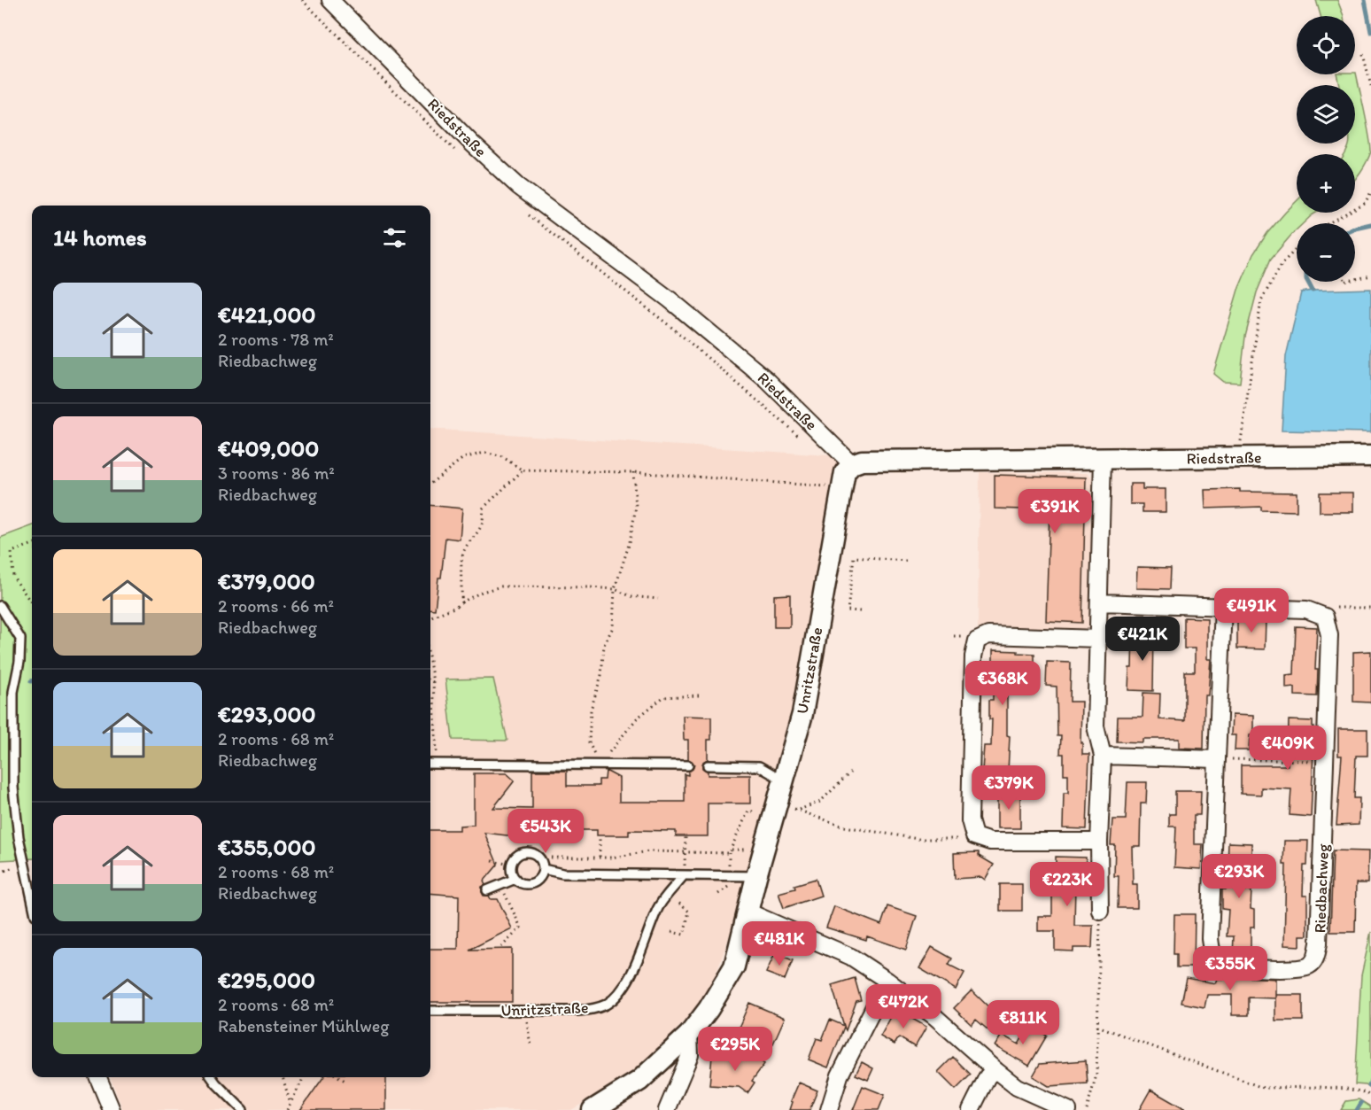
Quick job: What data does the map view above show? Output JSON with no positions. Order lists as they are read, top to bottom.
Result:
{
  "streets": {
    "street": ["Riedstraße", "Unritzstraße", "Riedbachweg"]
  },
  "crossings": [
    ["Riedstraße", "Unritzstraße"]
  ],
  "page": {
    "map_buttons": ["+", "−"],
    "heading": "14 homes",
    "list": [
      {
        "name": "€421,000",
        "note": "2 rooms · 78 m² · Riedbachweg"
      },
      {
        "name": "€409,000",
        "note": "3 rooms · 86 m² · Riedbachweg"
      },
      {
        "name": "€379,000",
        "note": "2 rooms · 66 m² · Riedbachweg"
      },
      {
        "name": "€293,000",
        "note": "2 rooms · 68 m² · Riedbachweg"
      },
      {
        "name": "€355,000",
        "note": "2 rooms · 68 m² · Riedbachweg"
      },
      {
        "name": "€295,000",
        "note": "2 rooms · 68 m² · Rabensteiner Mühlweg"
      }
    ],
    "price": [
      "€391K",
      "€491K",
      "€421K",
      "€368K",
      "€409K",
      "€379K",
      "€543K",
      "€293K",
      "€223K",
      "€481K",
      "€355K",
      "€472K",
      "€811K",
      "€295K"
    ]
  }
}
